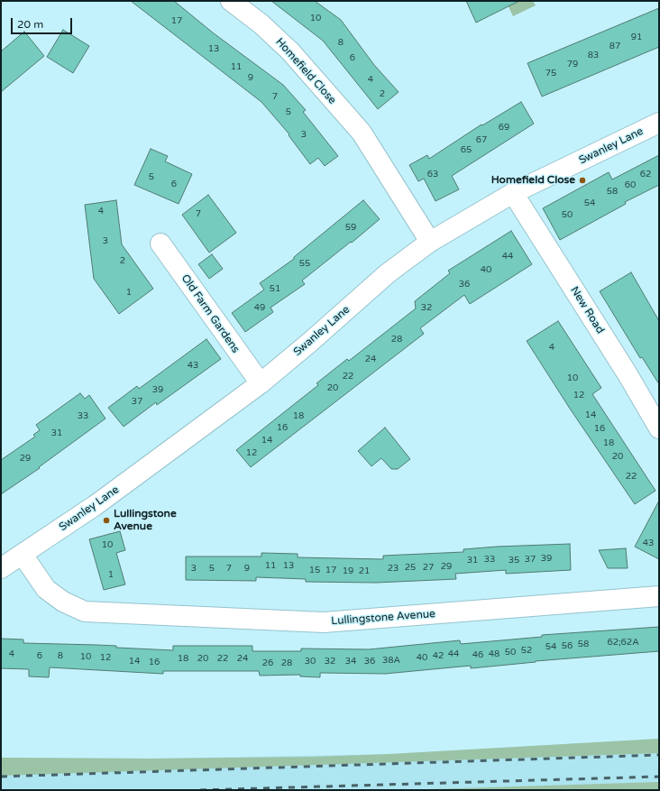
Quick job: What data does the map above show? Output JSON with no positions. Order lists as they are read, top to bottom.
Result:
{
  "streets": {
    "street": [
      "Homefield Close",
      "Swanley Lane",
      "New Road",
      "Old Farm Gardens",
      "Lullingstone Avenue"
    ]
  },
  "crossings": [
    ["Homefield Close", "Swanley Lane"],
    ["Swanley Lane", "New Road"],
    ["Swanley Lane", "Old Farm Gardens"],
    ["Swanley Lane", "Lullingstone Avenue"]
  ],
  "places": ["Homefield Close", "Lullingstone Avenue"],
  "house_numbers": [
    "10",
    "17",
    "91",
    "8",
    "87",
    "13",
    "83",
    "6",
    "79",
    "11",
    "75",
    "9",
    "4",
    "2",
    "7",
    "5",
    "69",
    "3",
    "67",
    "65",
    "63",
    "62",
    "5",
    "6",
    "60",
    "58",
    "54",
    "4",
    "7",
    "50",
    "59",
    "3",
    "44",
    "2",
    "55",
    "40",
    "36",
    "51",
    "1",
    "49",
    "32",
    "28",
    "4",
    "24",
    "43",
    "22",
    "10",
    "20",
    "39",
    "12",
    "37",
    "14",
    "33",
    "18",
    "16",
    "16",
    "31",
    "14",
    "18",
    "12",
    "20",
    "29",
    "22",
    "43",
    "10",
    "39",
    "33",
    "37",
    "31",
    "35",
    "11",
    "13",
    "29",
    "25",
    "27",
    "3",
    "5",
    "7",
    "9",
    "23",
    "15",
    "17",
    "19",
    "21",
    "1",
    "62;62A",
    "58",
    "56",
    "54",
    "52",
    "50",
    "4",
    "44",
    "48",
    "46",
    "6",
    "8",
    "42",
    "10",
    "12",
    "40",
    "18",
    "20",
    "22",
    "24",
    "38A",
    "14",
    "30",
    "32",
    "34",
    "36",
    "16",
    "26",
    "28"
  ],
  "scale_bar": "20 m"
}
